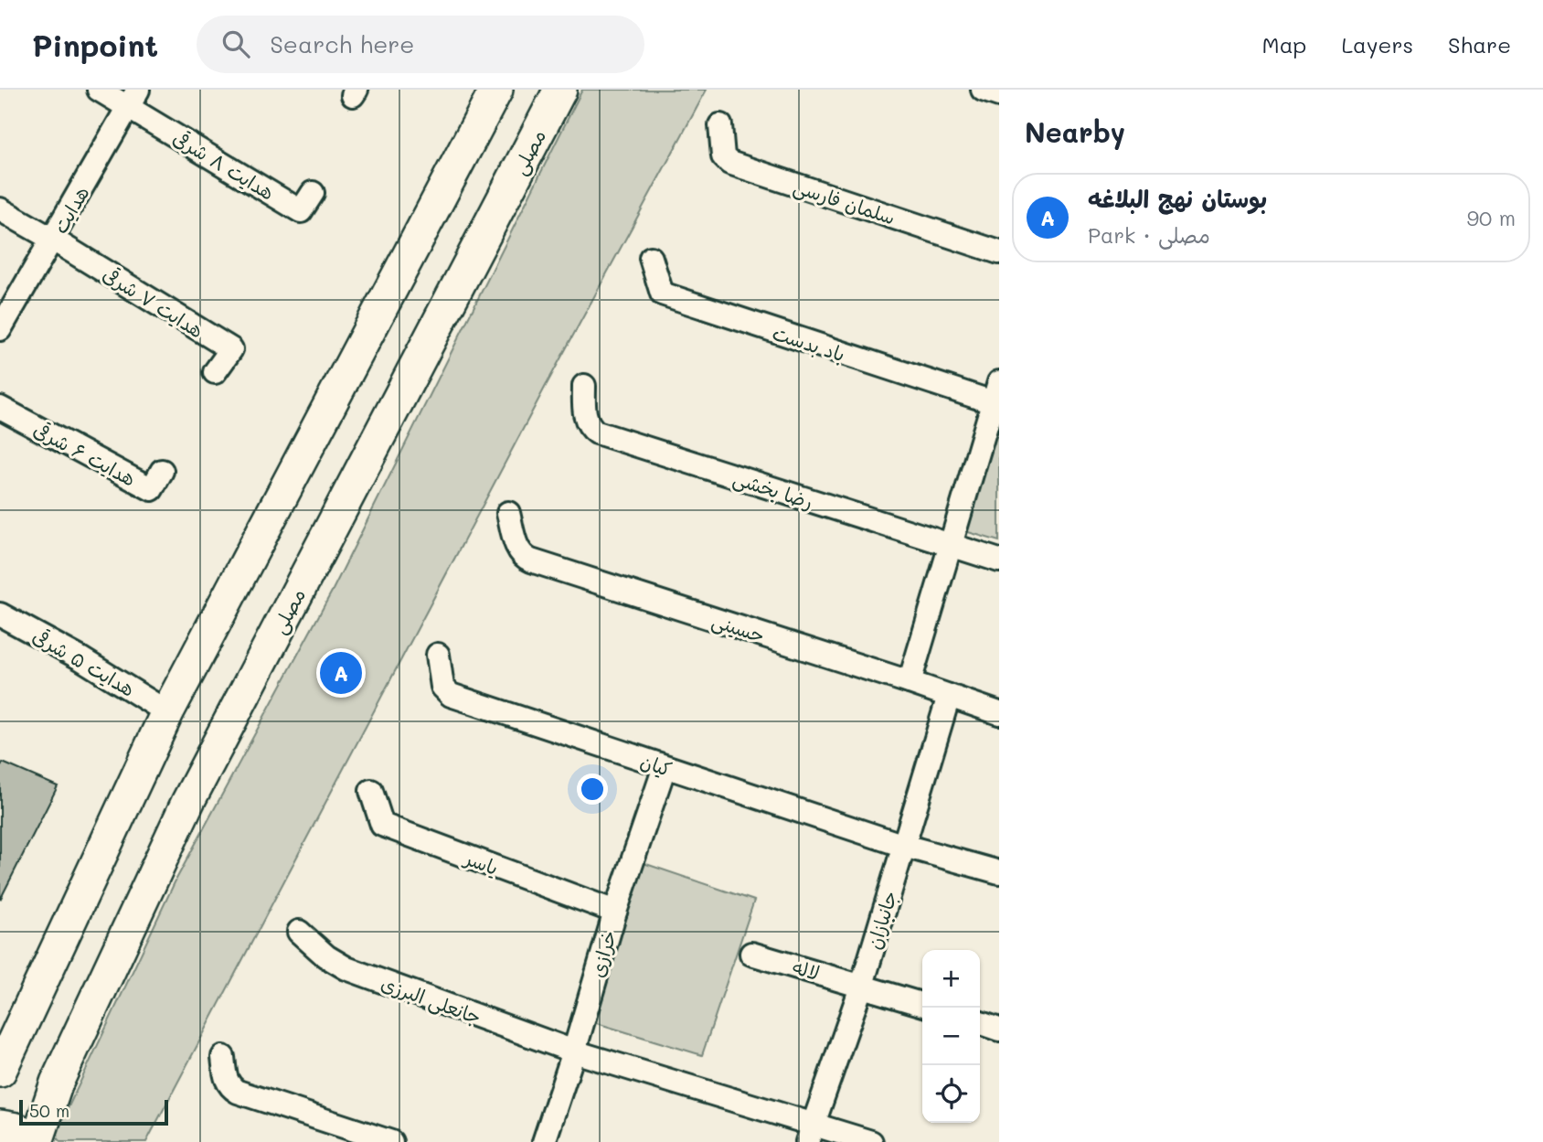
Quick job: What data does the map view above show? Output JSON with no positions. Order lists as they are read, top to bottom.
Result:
{
  "streets": {
    "main road": ["مصلی"],
    "street": [
      "هدایت ۸ شرقی",
      "سلمان فارسی",
      "هدایت",
      "هدایت ۷ شرقی",
      "باد بدست",
      "هدایت ۶ شرقی",
      "رضا بخشی",
      "حسینی",
      "هدایت ۵ شرقی",
      "کیان",
      "یاسر",
      "جانبازان",
      "خرازی",
      "لاله",
      "جانعلی البرزی"
    ]
  },
  "crossings": [
    ["هدایت ۸ شرقی", "هدایت"],
    ["هدایت", "هدایت ۷ شرقی"],
    ["حسینی", "جانبازان"],
    ["کیان", "جانبازان"],
    ["کیان", "خرازی"],
    ["یاسر", "خرازی"],
    ["جانبازان", "لاله"],
    ["جانبازان", "جانعلی البرزی"],
    ["خرازی", "جانعلی البرزی"]
  ],
  "scale_bar": "50 m",
  "page": {
    "header": "Pinpoint",
    "search": "Search here",
    "nav": ["Map", "Layers", "Share"],
    "heading": "Nearby",
    "list": [
      {
        "mark": "A",
        "name": "بوستان نهج البلاغه",
        "note": "Park · مصلی",
        "value": "90 m"
      }
    ],
    "pins": "A",
    "map_buttons": ["+", "−"],
    "scale": "50 m"
  }
}
